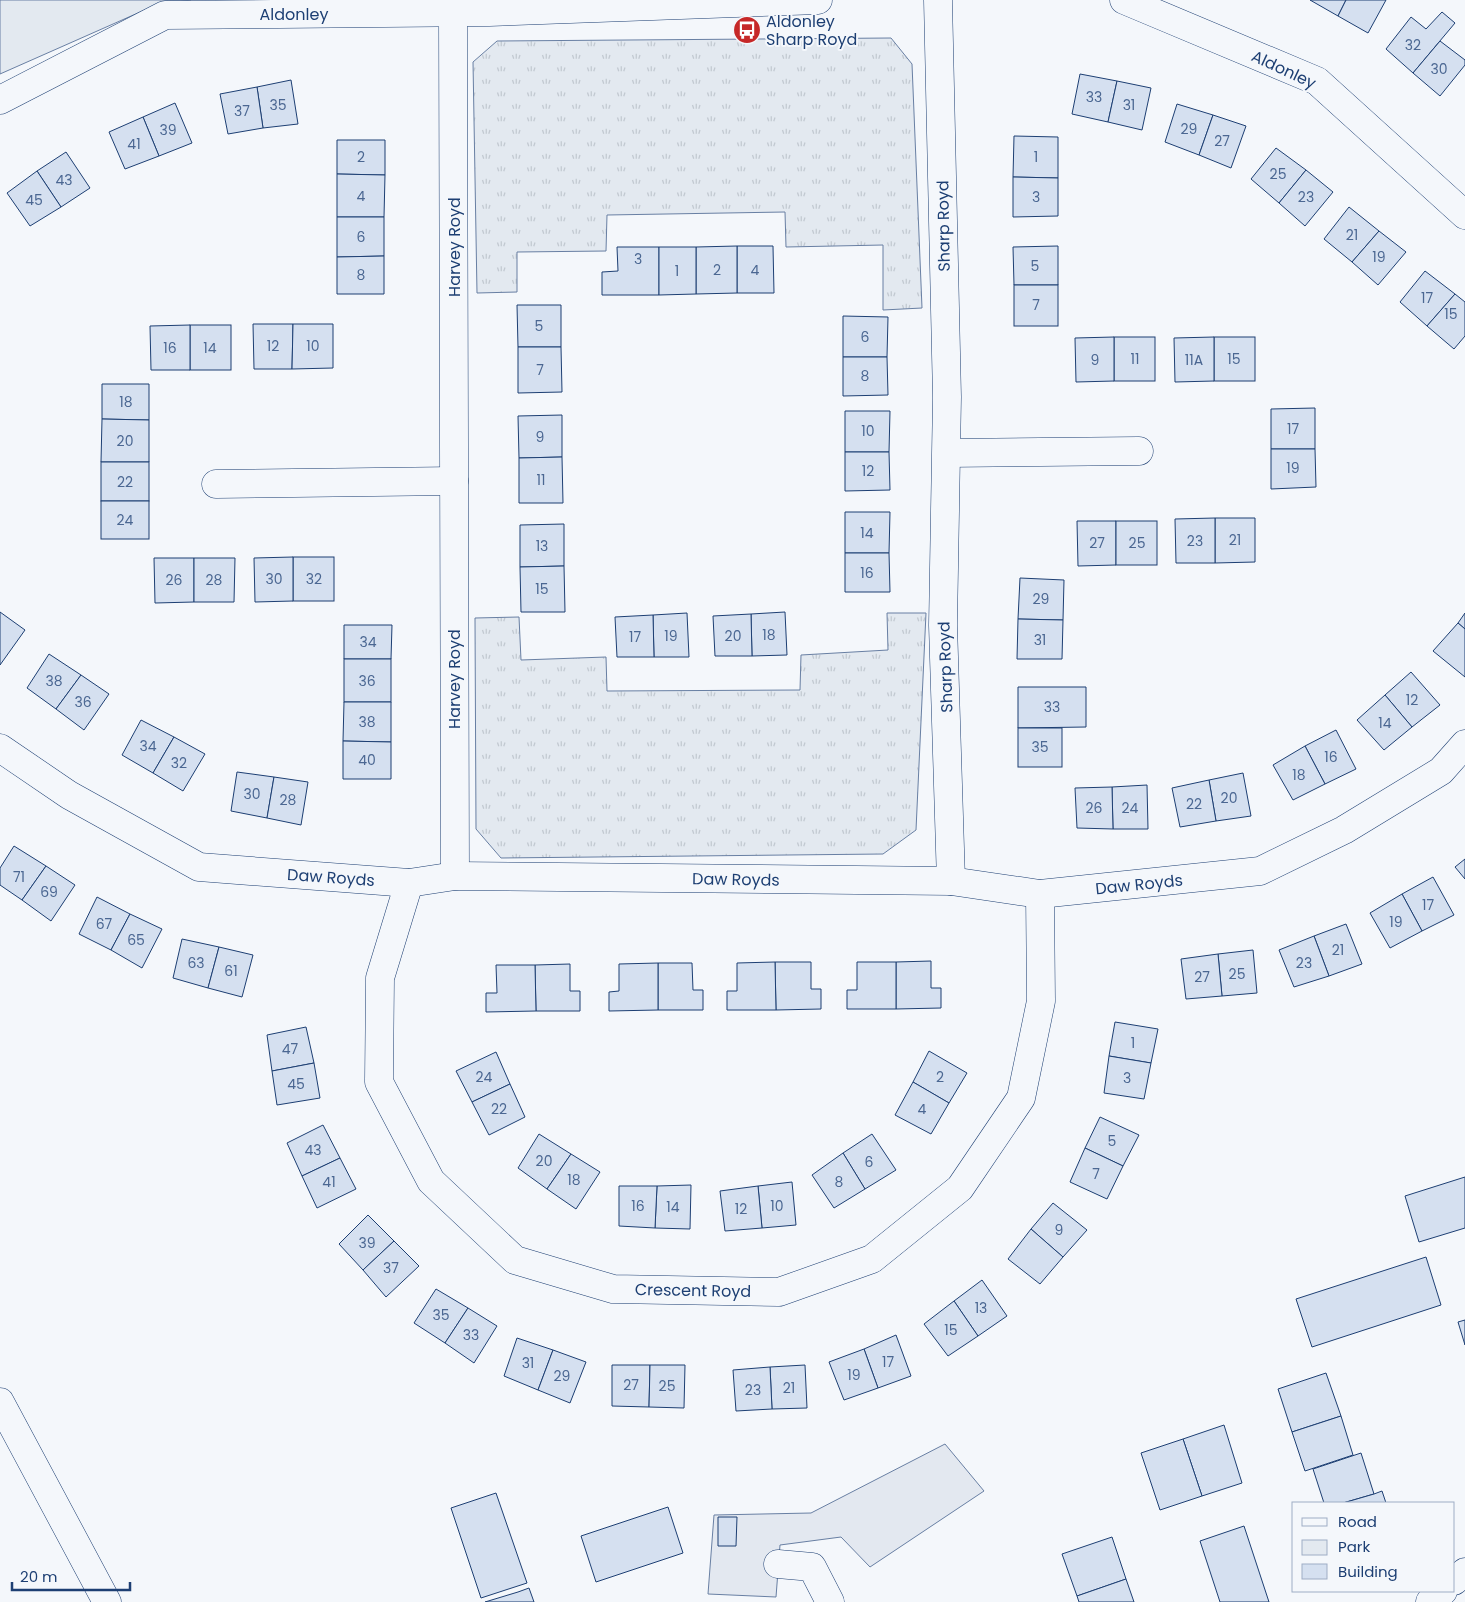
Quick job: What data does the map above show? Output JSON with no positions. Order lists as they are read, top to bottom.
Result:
{
  "streets": {
    "street": [
      "Aldonley",
      "Sharp Royd",
      "Harvey Royd",
      "Daw Royds",
      "Crescent Royd"
    ]
  },
  "crossings": [
    ["Aldonley", "Harvey Royd"],
    ["Sharp Royd", "Daw Royds"],
    ["Harvey Royd", "Daw Royds"],
    ["Daw Royds", "Crescent Royd"]
  ],
  "places": {
    "bus stop": ["Aldonley Sharp Royd"]
  },
  "house_numbers": [
    "32",
    "30",
    "33",
    "35",
    "31",
    "37",
    "29",
    "39",
    "27",
    "41",
    "2",
    "1",
    "25",
    "43",
    "4",
    "3",
    "23",
    "45",
    "21",
    "6",
    "19",
    "3",
    "5",
    "2",
    "4",
    "1",
    "8",
    "17",
    "7",
    "15",
    "5",
    "6",
    "12",
    "10",
    "16",
    "14",
    "11",
    "15",
    "9",
    "11A",
    "7",
    "8",
    "18",
    "17",
    "10",
    "9",
    "20",
    "19",
    "12",
    "11",
    "22",
    "24",
    "14",
    "21",
    "23",
    "27",
    "25",
    "13",
    "16",
    "30",
    "32",
    "26",
    "28",
    "15",
    "29",
    "18",
    "19",
    "20",
    "17",
    "31",
    "34",
    "38",
    "36",
    "12",
    "36",
    "33",
    "38",
    "14",
    "34",
    "35",
    "16",
    "40",
    "32",
    "18",
    "30",
    "20",
    "28",
    "22",
    "26",
    "24",
    "71",
    "69",
    "17",
    "19",
    "67",
    "65",
    "21",
    "63",
    "23",
    "61",
    "25",
    "27",
    "1",
    "47",
    "24",
    "2",
    "3",
    "45",
    "22",
    "4",
    "5",
    "43",
    "20",
    "6",
    "7",
    "18",
    "41",
    "8",
    "16",
    "10",
    "14",
    "12",
    "9",
    "39",
    "37",
    "13",
    "35",
    "15",
    "33",
    "17",
    "31",
    "19",
    "29",
    "27",
    "25",
    "21",
    "23"
  ],
  "legend": ["Road", "Park", "Building"],
  "scale_bar": "20 m"
}
